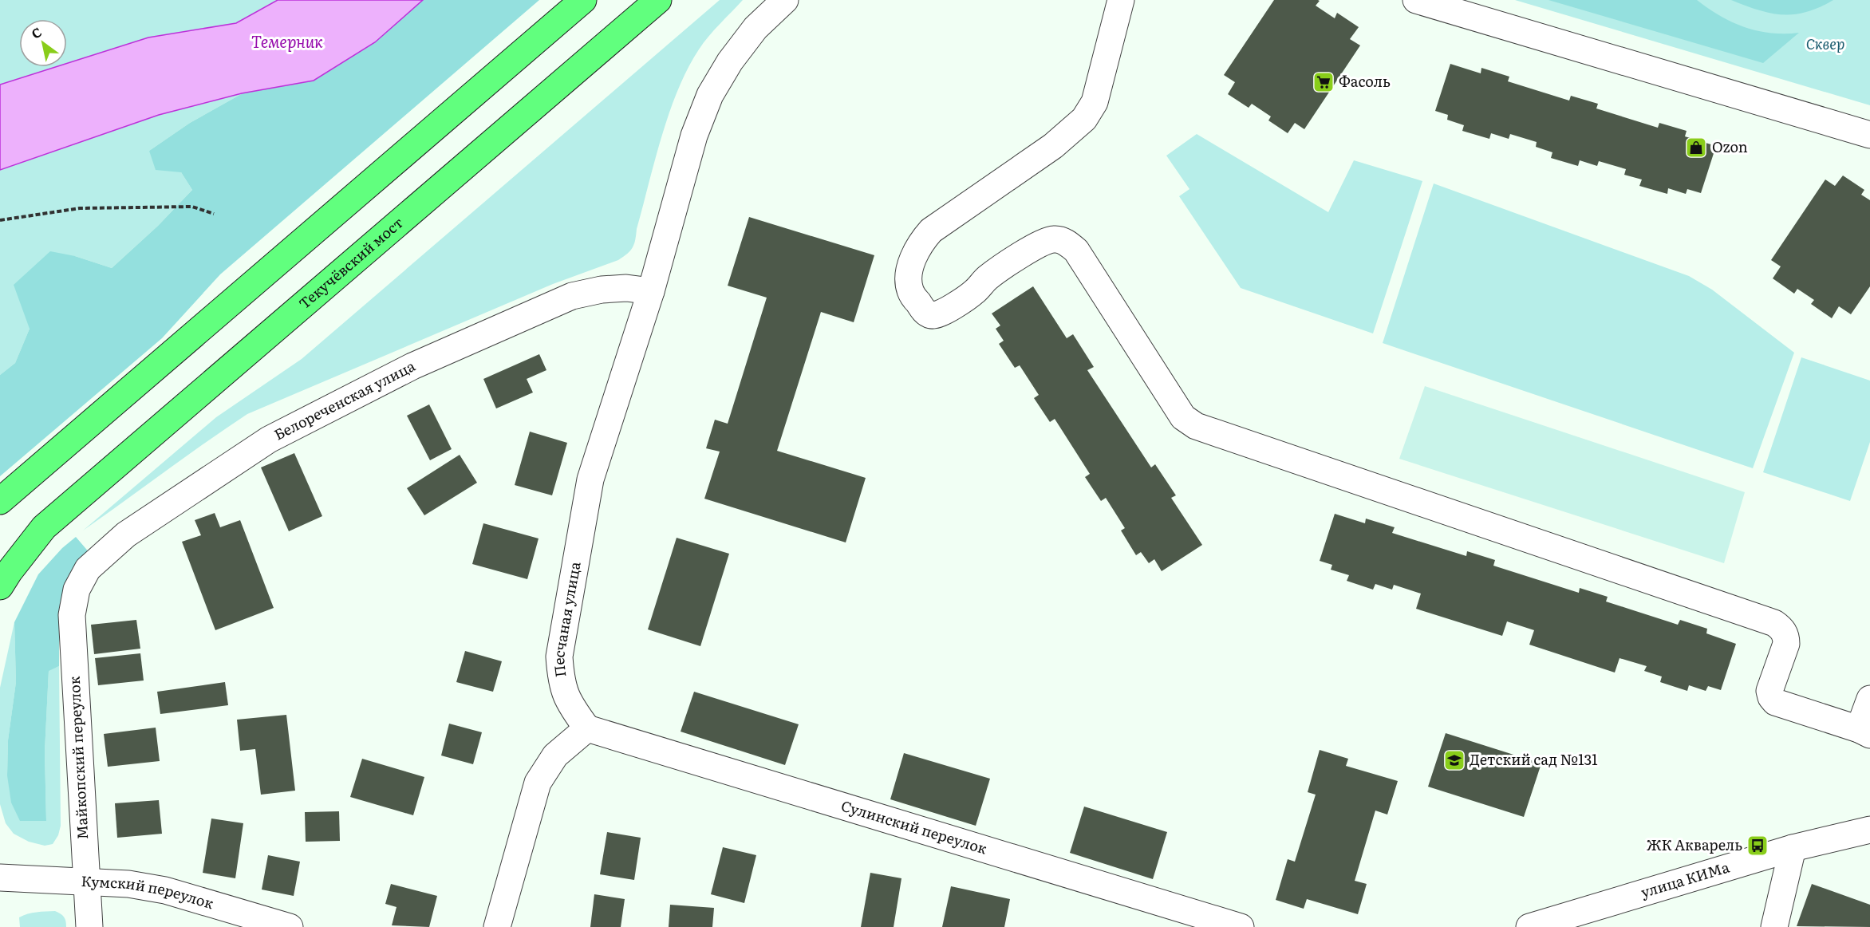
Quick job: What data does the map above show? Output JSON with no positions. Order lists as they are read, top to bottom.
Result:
{
  "streets": {
    "main road": ["Текучёвский мост"],
    "street": [
      "Белореченская улица",
      "Песчаная улица",
      "Майкопский переулок",
      "Сулинский переулок",
      "улица КИМа",
      "Кумский переулок"
    ]
  },
  "crossings": [
    ["Белореченская улица", "Песчаная улица"],
    ["Белореченская улица", "Майкопский переулок"],
    ["Песчаная улица", "Сулинский переулок"],
    ["Майкопский переулок", "Кумский переулок"]
  ],
  "water": ["Темерник"],
  "parks": ["Сквер"],
  "places": {
    "supermarket": ["Фасоль"],
    "shop": ["Ozon"],
    "school or university": ["Детский сад №131"],
    "bus stop": ["ЖК Акварель"]
  },
  "north": "top left"
}
